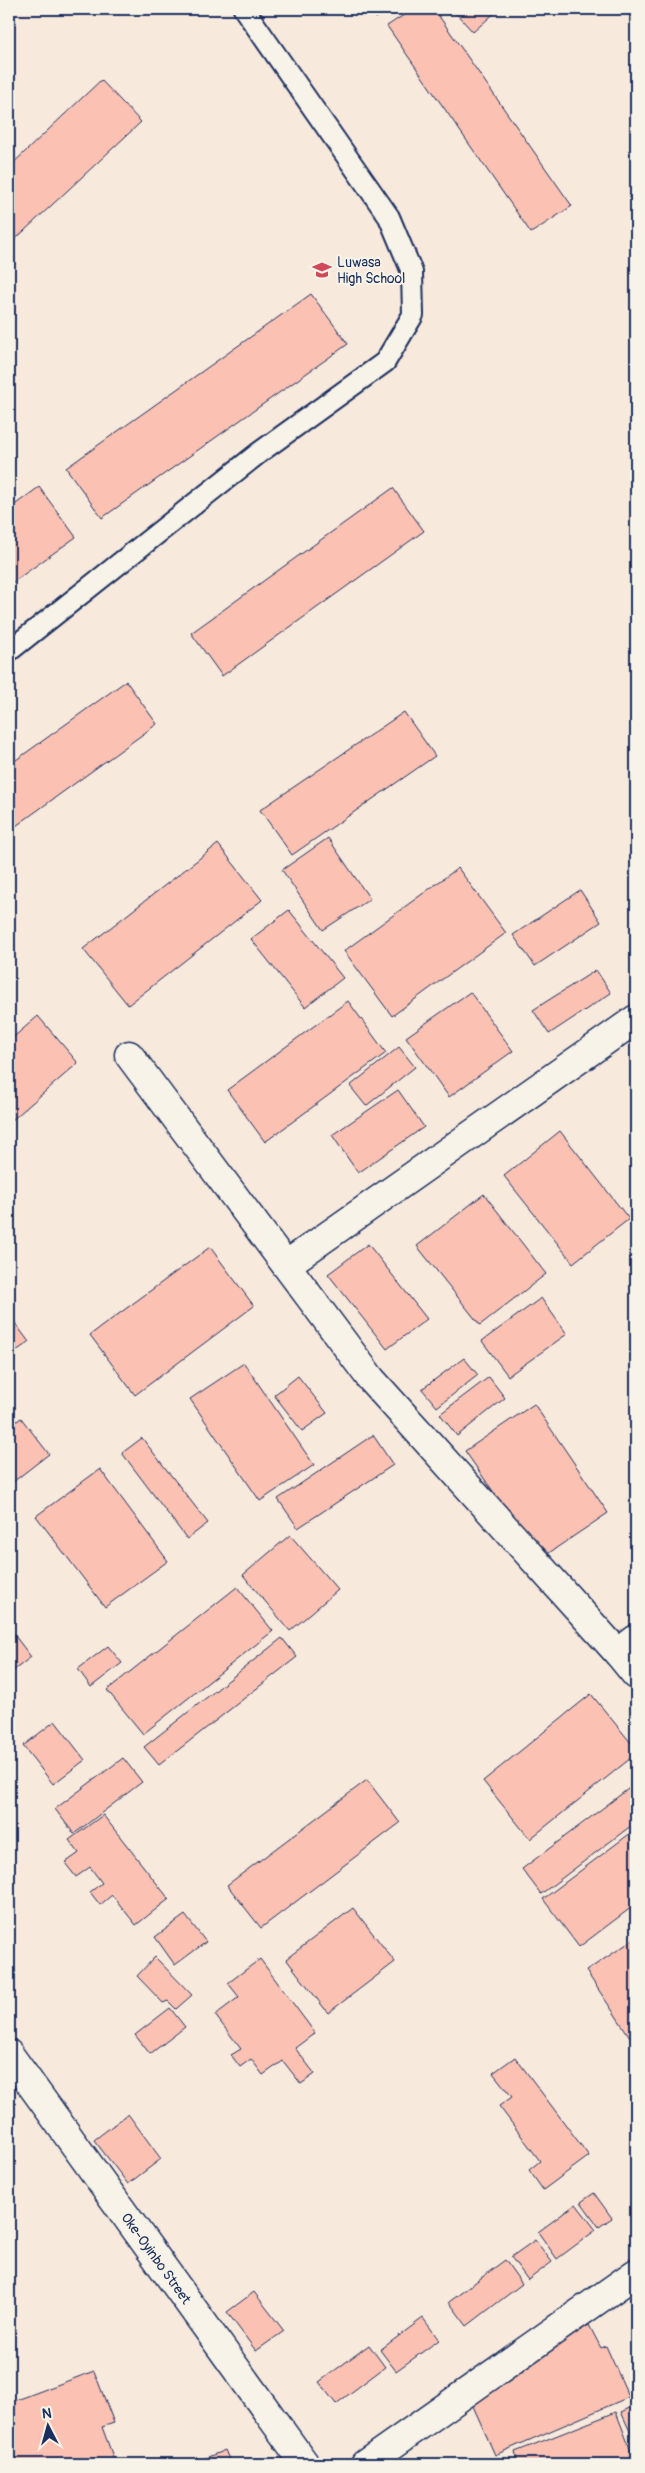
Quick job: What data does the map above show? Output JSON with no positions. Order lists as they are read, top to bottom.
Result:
{
  "streets": {
    "street": ["Oke-Oyinbo Street"]
  },
  "places": {
    "school or university": ["Luwasa High School"]
  },
  "north": "top"
}
